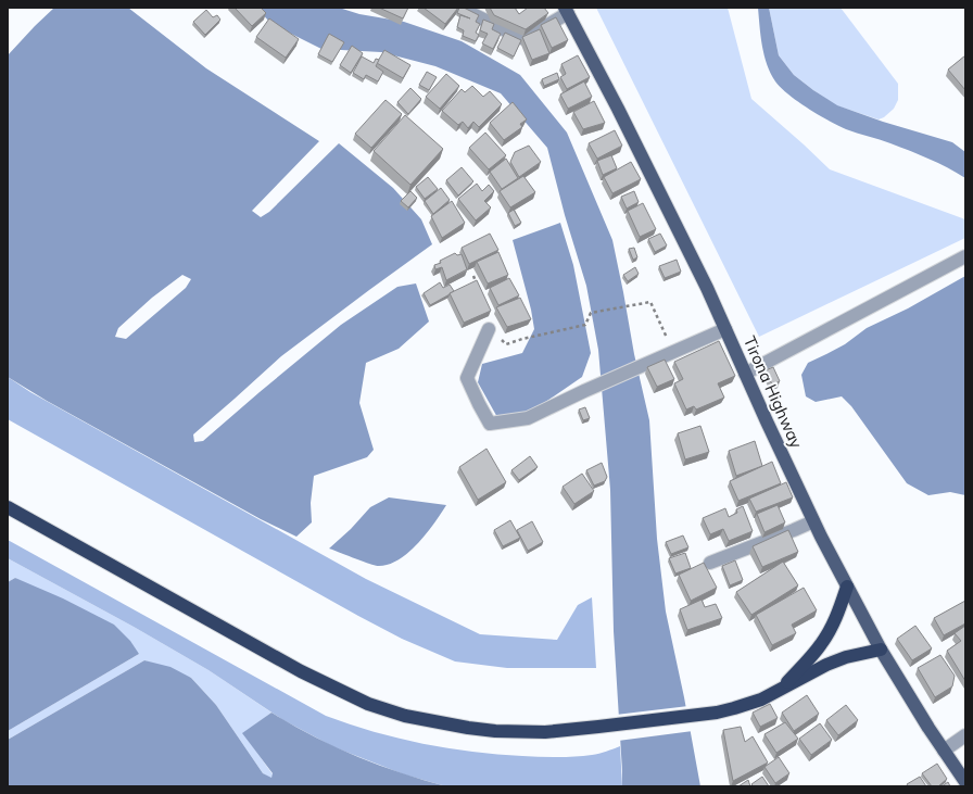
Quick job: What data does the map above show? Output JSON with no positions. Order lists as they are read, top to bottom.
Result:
{
  "streets": {
    "main road": ["Tirona Highway"]
  }
}
